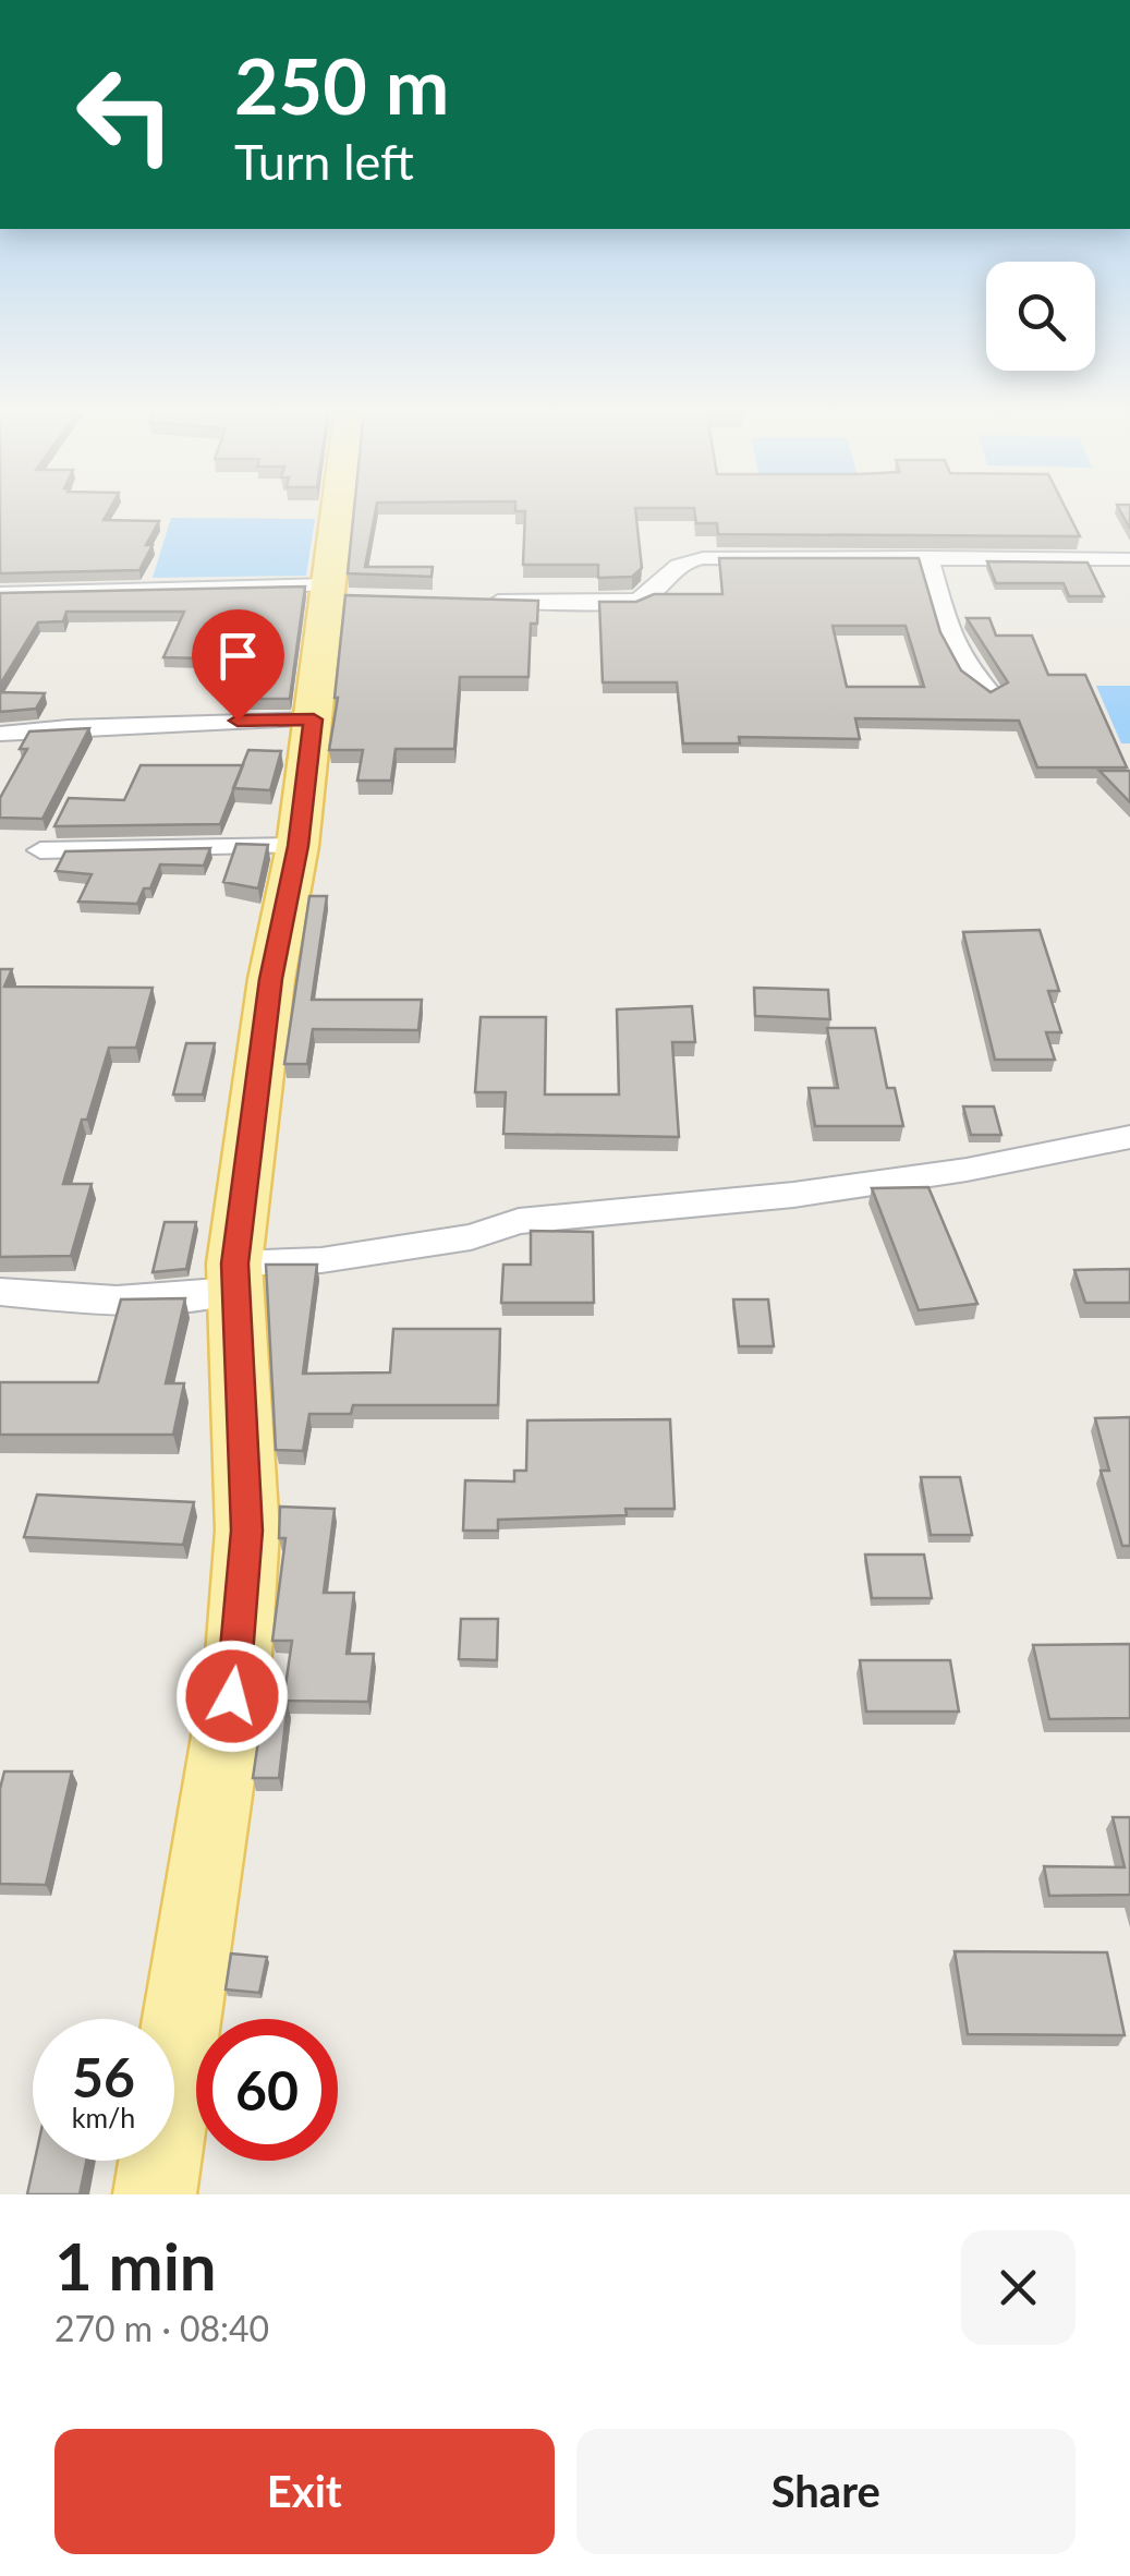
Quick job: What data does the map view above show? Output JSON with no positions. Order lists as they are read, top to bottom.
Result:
{
  "page": {
    "turn": ["250 m", "Turn left"],
    "speed": "56 km/h",
    "limit": "60",
    "heading": ["1 min", "270 m · 08:40"],
    "buttons": ["Exit", "Share"]
  }
}
